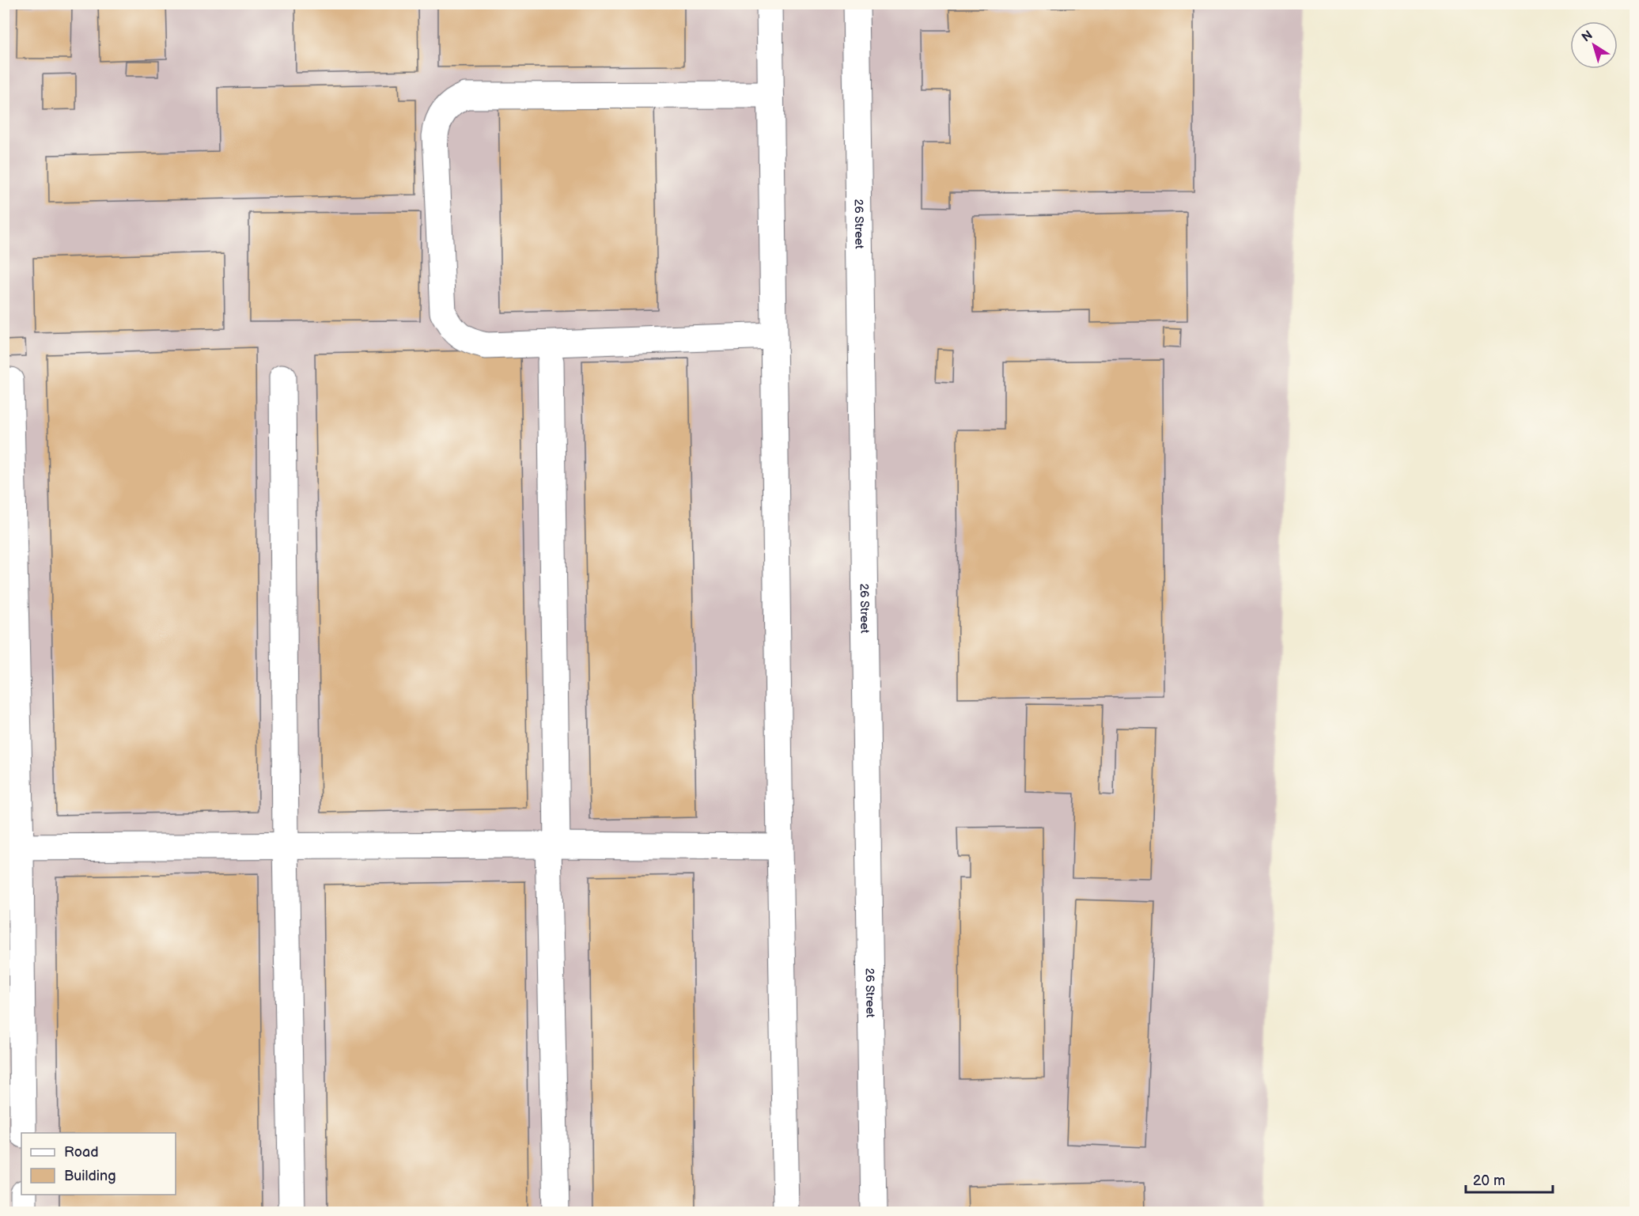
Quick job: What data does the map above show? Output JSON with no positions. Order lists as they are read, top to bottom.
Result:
{
  "streets": {
    "main road": ["26 Street"]
  },
  "legend": ["Road", "Building"],
  "scale_bar": "20 m",
  "north": "top left"
}
